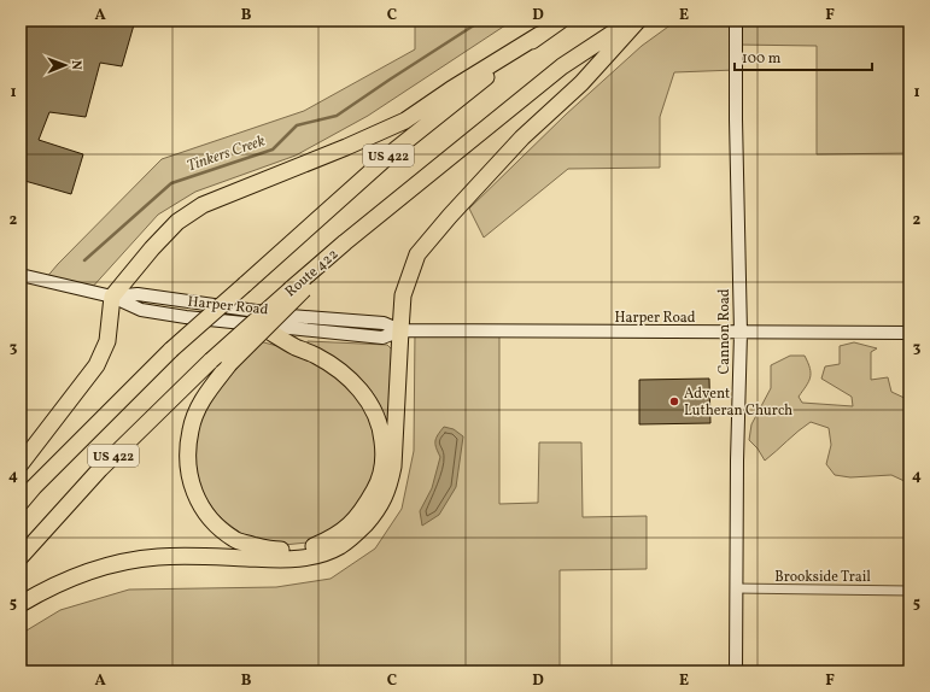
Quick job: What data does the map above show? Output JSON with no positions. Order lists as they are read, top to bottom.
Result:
{
  "streets": {
    "highway": ["US 422", "Route 422"],
    "street": ["Harper Road", "Cannon Road", "Brookside Trail"]
  },
  "crossings": [
    ["Harper Road", "Cannon Road"],
    ["Cannon Road", "Brookside Trail"]
  ],
  "water": ["Tinkers Creek"],
  "places": ["Advent Lutheran Church"],
  "scale_bar": "100 m",
  "north": "right",
  "grid": {
    "columns": [
      "A",
      "B",
      "C",
      "D",
      "E",
      "F"
    ],
    "rows": [
      "1",
      "2",
      "3",
      "4",
      "5"
    ]
  }
}
